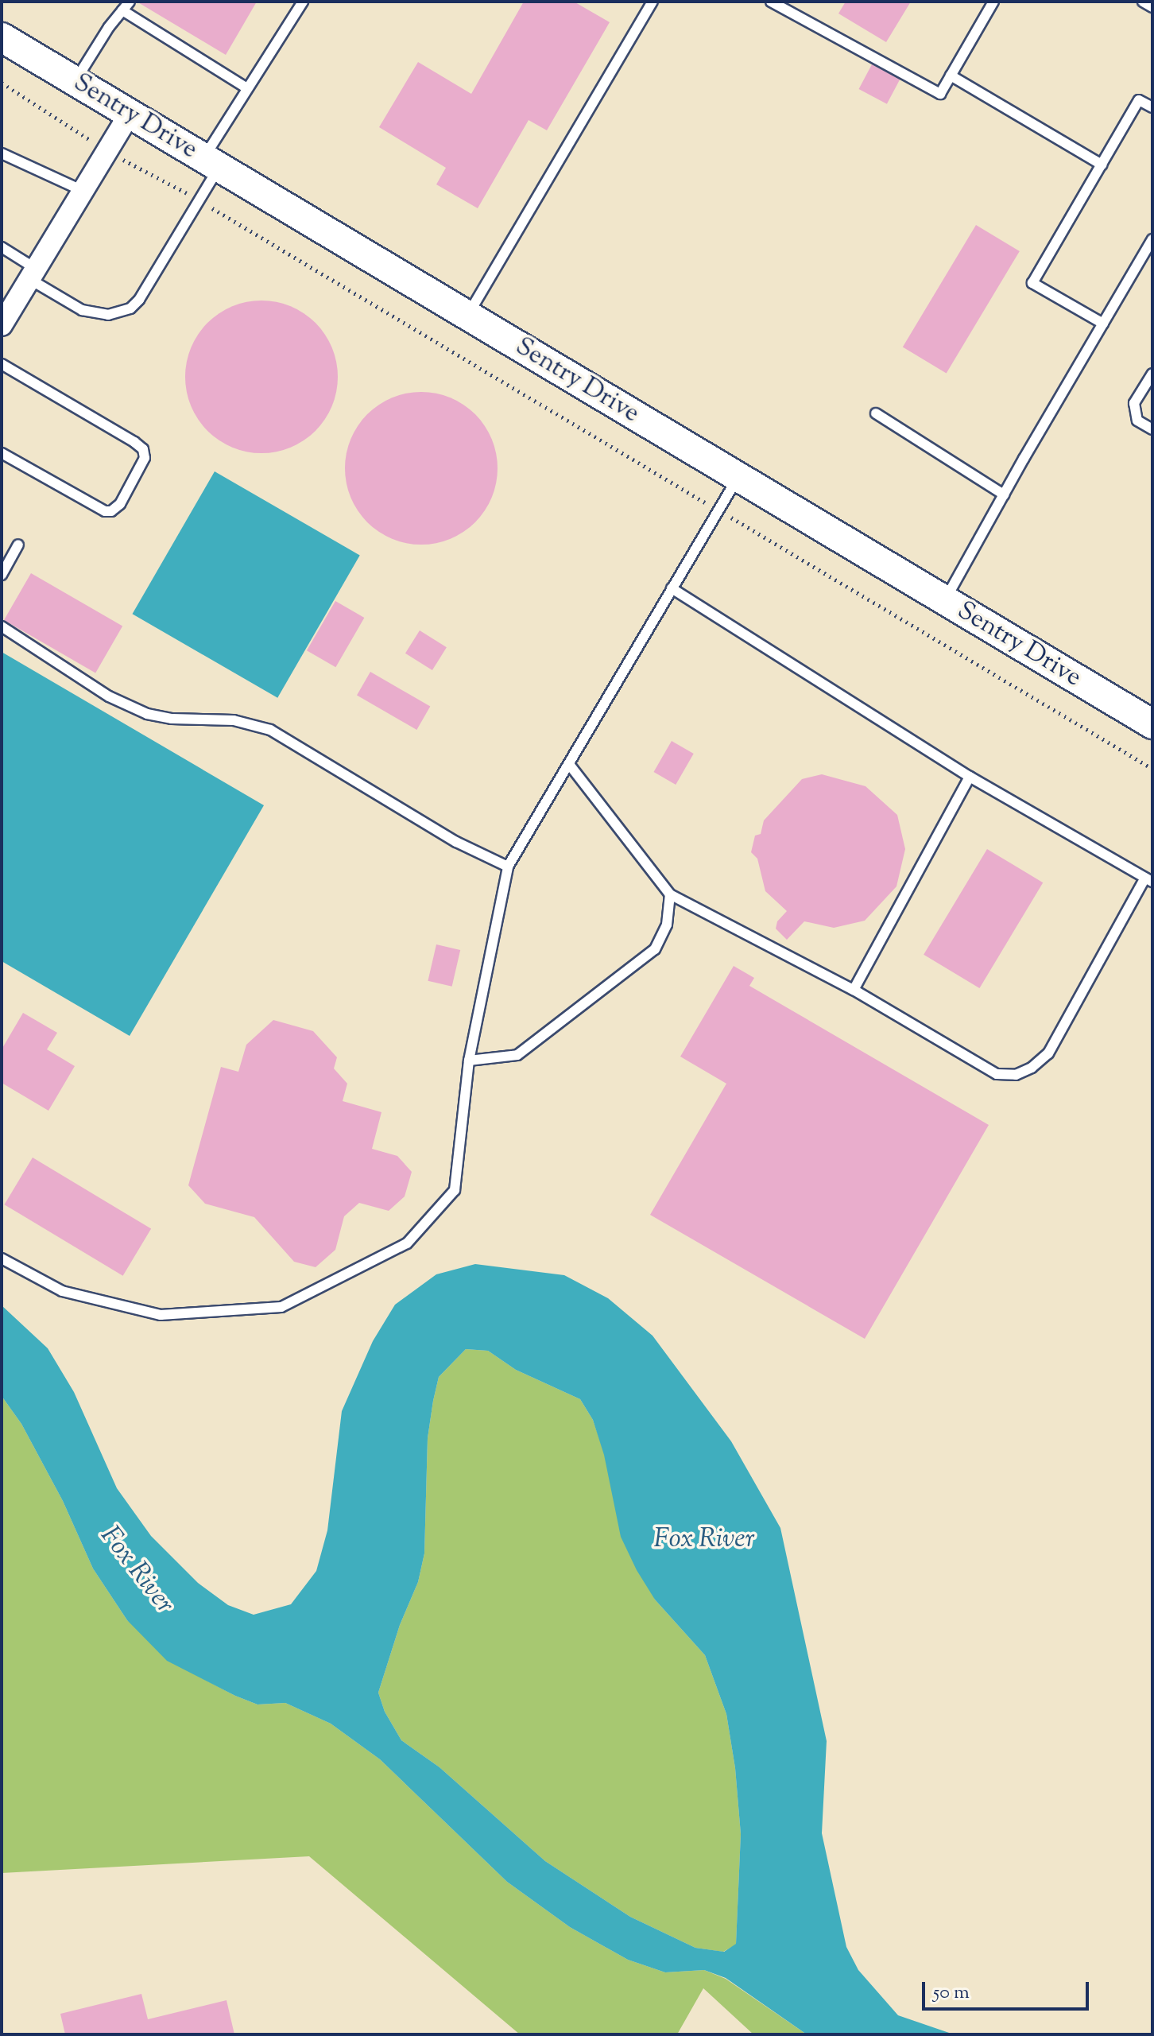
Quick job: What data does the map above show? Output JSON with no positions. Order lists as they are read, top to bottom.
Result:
{
  "streets": {
    "street": ["Sentry Drive"]
  },
  "water": ["Fox River"],
  "scale_bar": "50 m"
}
